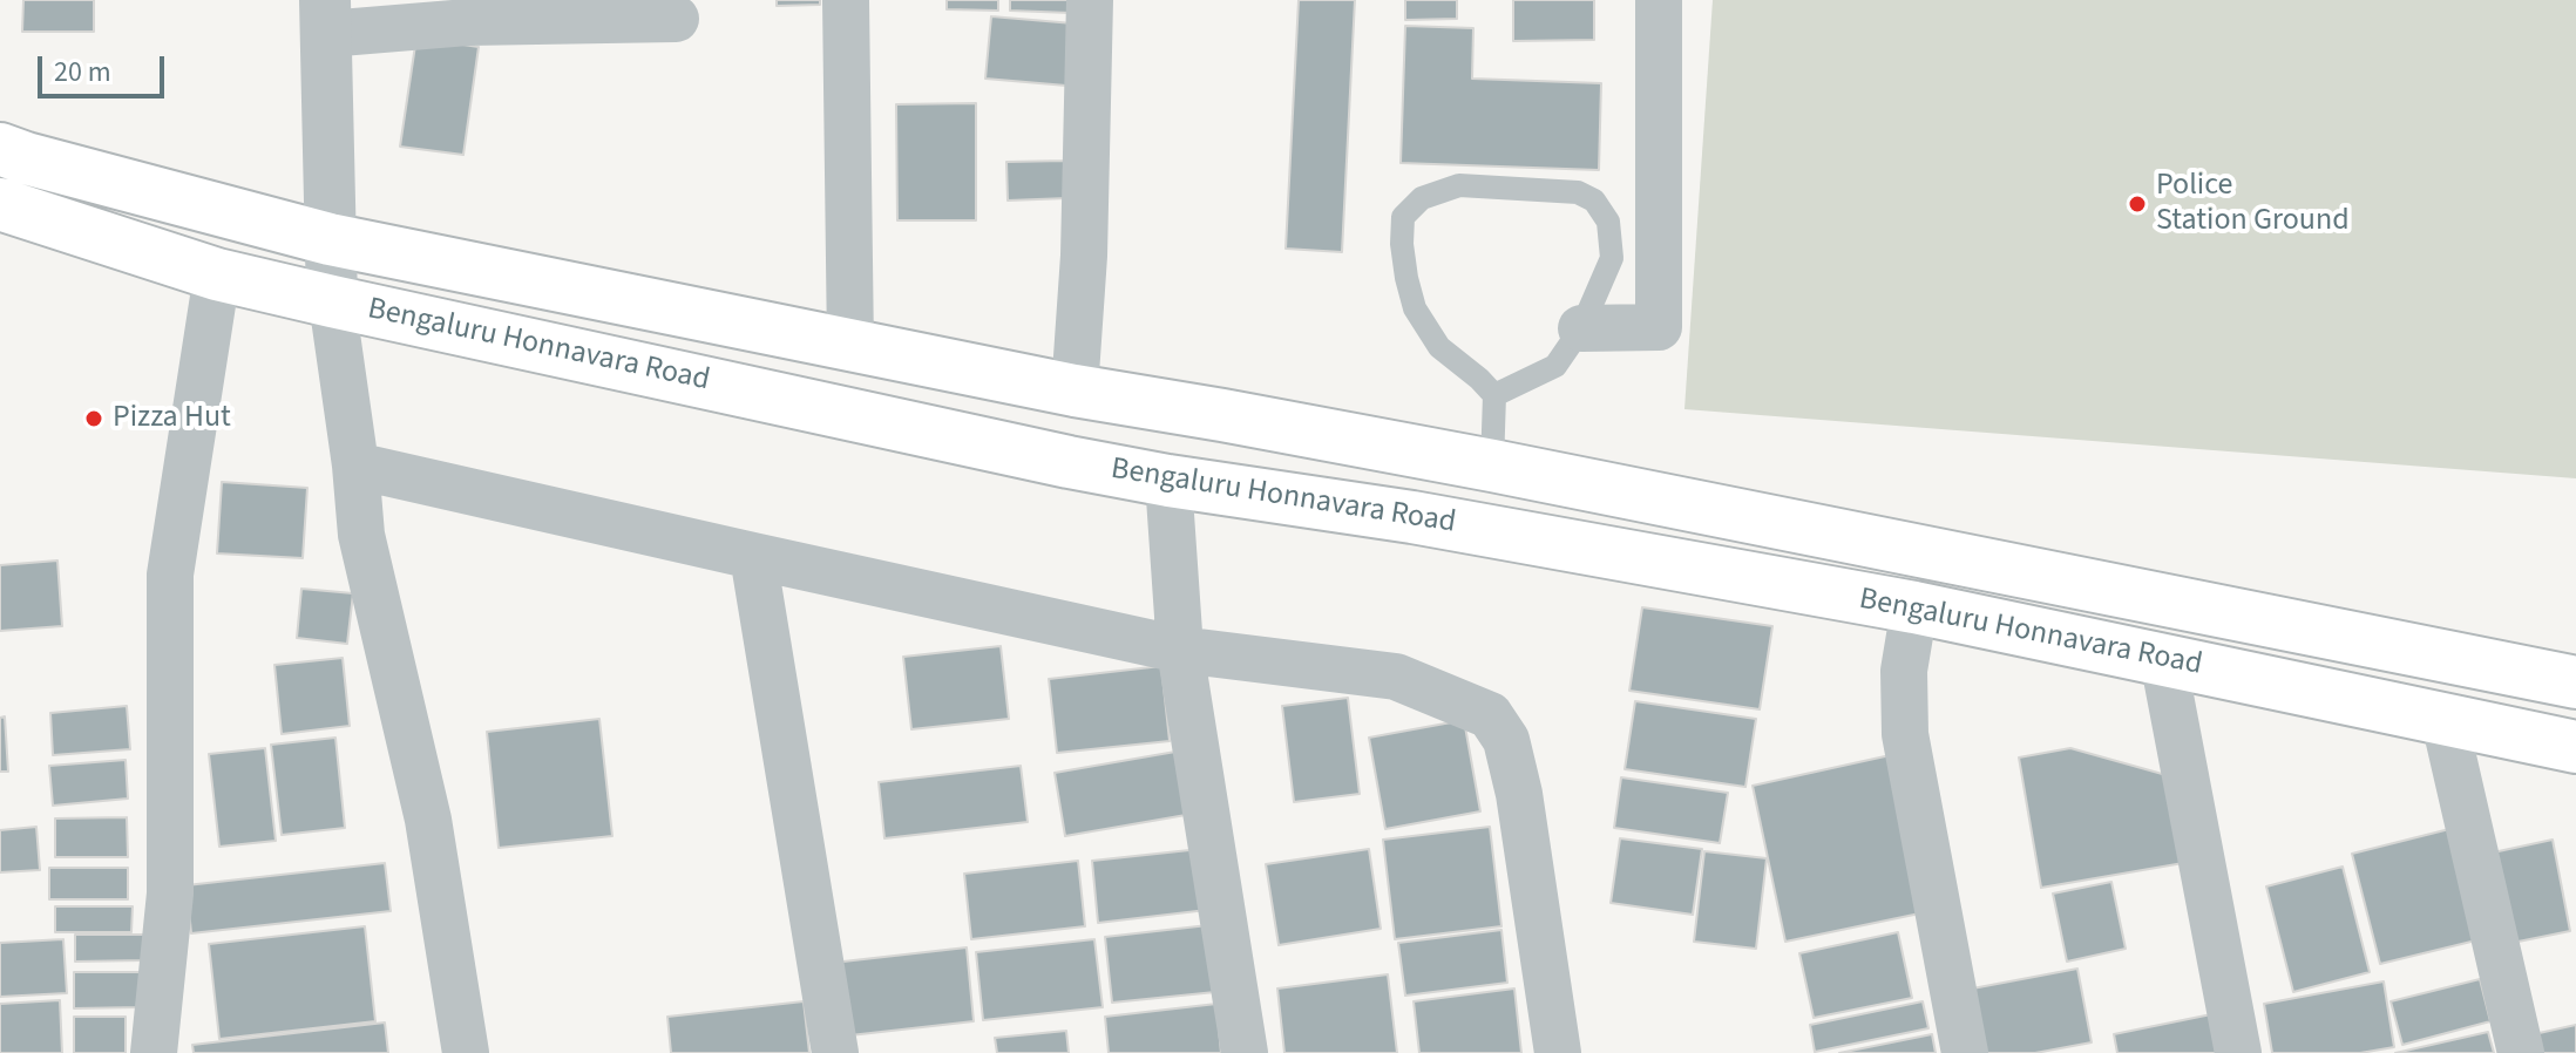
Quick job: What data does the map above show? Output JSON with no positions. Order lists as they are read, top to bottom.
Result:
{
  "streets": {
    "main road": ["Bengaluru Honnavara Road"]
  },
  "places": ["Police Station Ground", "Pizza Hut"],
  "scale_bar": "20 m"
}
